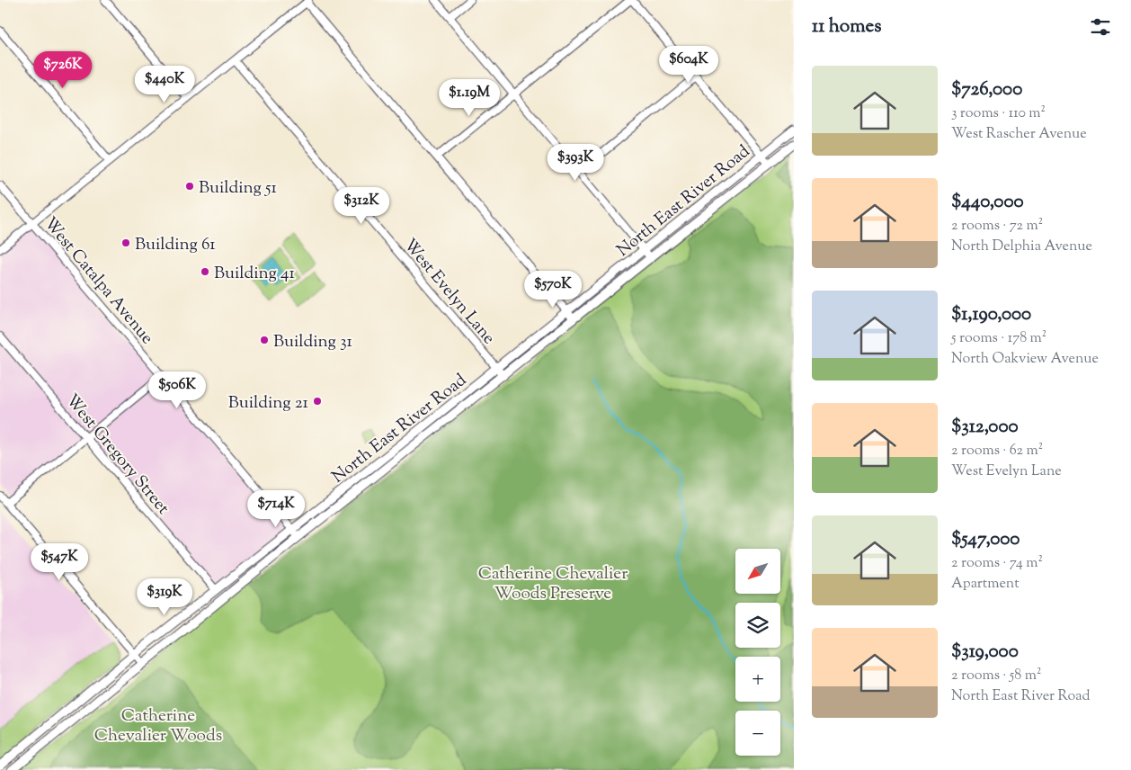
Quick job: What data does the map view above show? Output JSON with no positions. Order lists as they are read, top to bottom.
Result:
{
  "streets": {
    "main road": ["North East River Road"],
    "street": ["West Catalpa Avenue", "West Evelyn Lane", "West Gregory Street"]
  },
  "crossings": [
    ["North East River Road", "West Catalpa Avenue"],
    ["North East River Road", "West Evelyn Lane"],
    ["North East River Road", "West Gregory Street"]
  ],
  "parks": ["Catherine Chevalier Woods Preserve", "Catherine Chevalier Woods"],
  "places": [
    "Building 51",
    "Building 61",
    "Building 41",
    "Building 31",
    "Building 21"
  ],
  "north": "bottom left",
  "page": {
    "heading": "11 homes",
    "price": [
      "$604K",
      "$726K",
      "$440K",
      "$1.19M",
      "$393K",
      "$312K",
      "$570K",
      "$506K",
      "$714K",
      "$547K",
      "$319K"
    ],
    "list": [
      {
        "name": "$726,000",
        "note": "3 rooms · 110 m² · West Rascher Avenue"
      },
      {
        "name": "$440,000",
        "note": "2 rooms · 72 m² · North Delphia Avenue"
      },
      {
        "name": "$1,190,000",
        "note": "5 rooms · 178 m² · North Oakview Avenue"
      },
      {
        "name": "$312,000",
        "note": "2 rooms · 62 m² · West Evelyn Lane"
      },
      {
        "name": "$547,000",
        "note": "2 rooms · 74 m² · Apartment"
      },
      {
        "name": "$319,000",
        "note": "2 rooms · 58 m² · North East River Road"
      }
    ],
    "map_buttons": ["+", "−"]
  }
}
